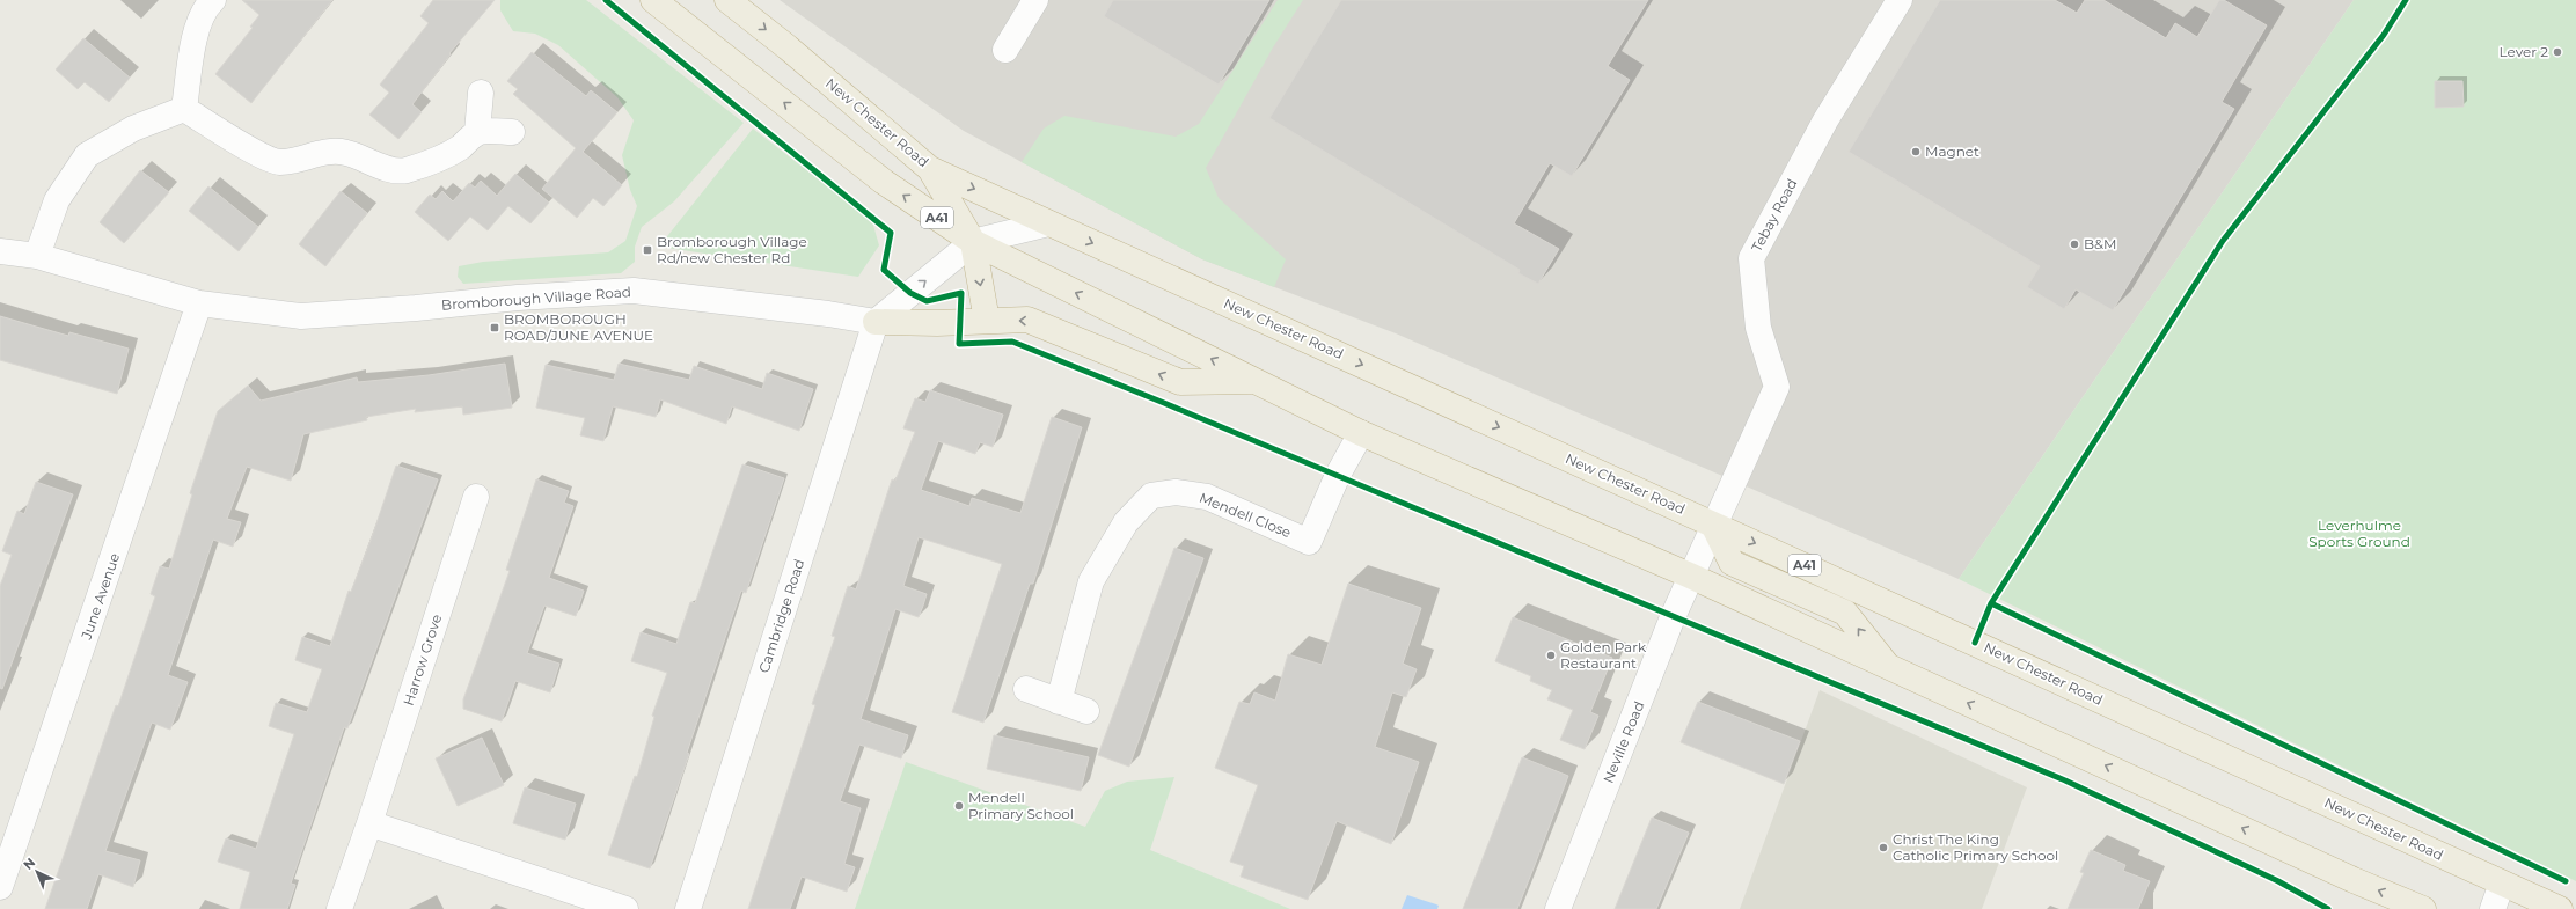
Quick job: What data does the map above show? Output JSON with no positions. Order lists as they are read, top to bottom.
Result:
{
  "streets": {
    "highway": ["New Chester Road", "A41"],
    "street": [
      "Tebay Road",
      "Bromborough Village Road",
      "Mendell Close",
      "June Avenue",
      "Cambridge Road",
      "Harrow Grove",
      "Neville Road"
    ]
  },
  "crossings": [
    ["New Chester Road", "Tebay Road"],
    ["Tebay Road", "A41"],
    ["Tebay Road", "Neville Road"],
    ["A41", "Mendell Close"],
    ["A41", "Neville Road"],
    ["Bromborough Village Road", "June Avenue"],
    ["Bromborough Village Road", "Cambridge Road"]
  ],
  "parks": ["Leverhulme Sports Ground"],
  "places": {
    "other": [
      "Lever 2",
      "Magnet",
      "B&M",
      "Golden Park Restaurant",
      "Mendell Primary School",
      "Christ The King Catholic Primary School"
    ],
    "transit": ["Bromborough Village Rd/new Chester Rd", "BROMBOROUGH ROAD/JUNE AVENUE"]
  },
  "north": "top left"
}
